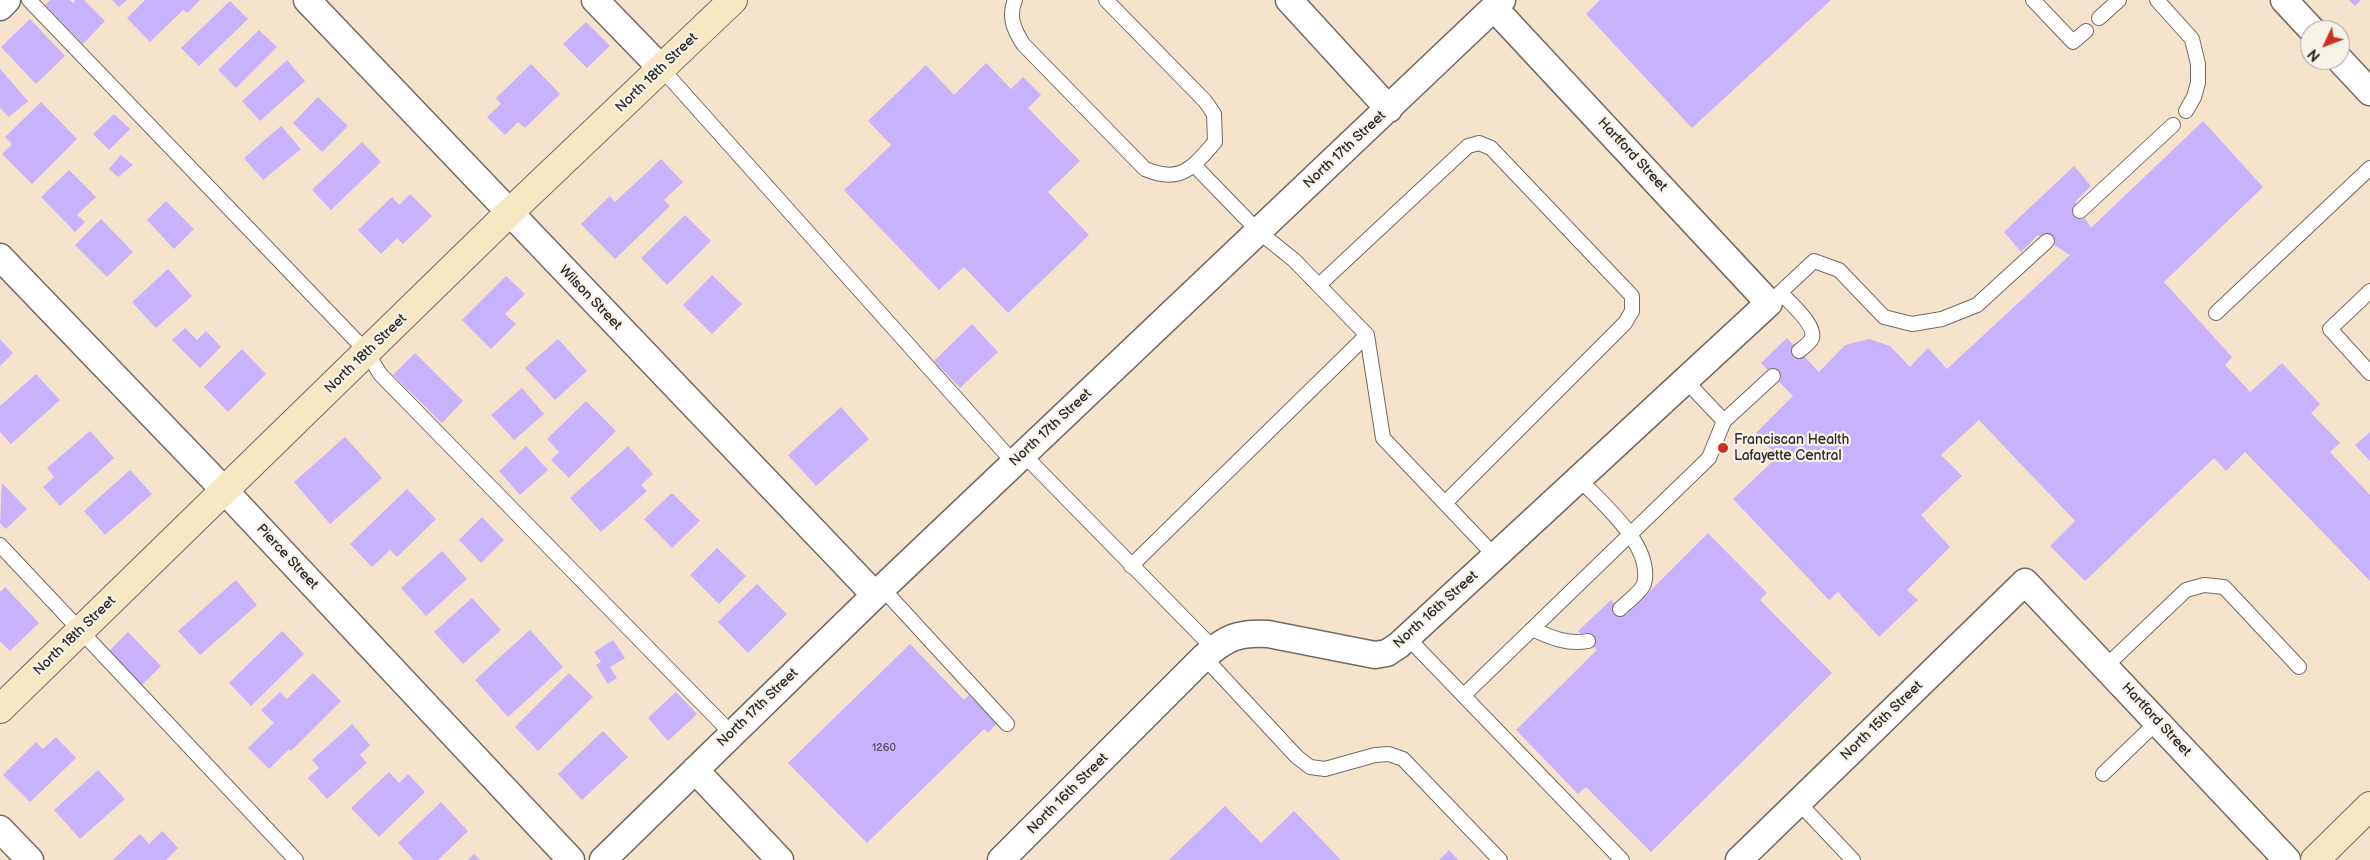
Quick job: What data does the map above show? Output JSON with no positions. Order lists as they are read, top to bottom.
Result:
{
  "streets": {
    "main road": ["North 18th Street"],
    "street": [
      "North 17th Street",
      "Hartford Street",
      "Wilson Street",
      "Pierce Street",
      "North 16th Street",
      "North 15th Street"
    ]
  },
  "crossings": [
    ["North 18th Street", "Wilson Street"],
    ["North 18th Street", "Pierce Street"],
    ["North 17th Street", "Hartford Street"],
    ["North 17th Street", "Wilson Street"],
    ["Hartford Street", "North 16th Street"],
    ["Hartford Street", "North 15th Street"]
  ],
  "places": ["Franciscan Health Lafayette Central"],
  "house_numbers": ["1260"],
  "north": "bottom left"
}
